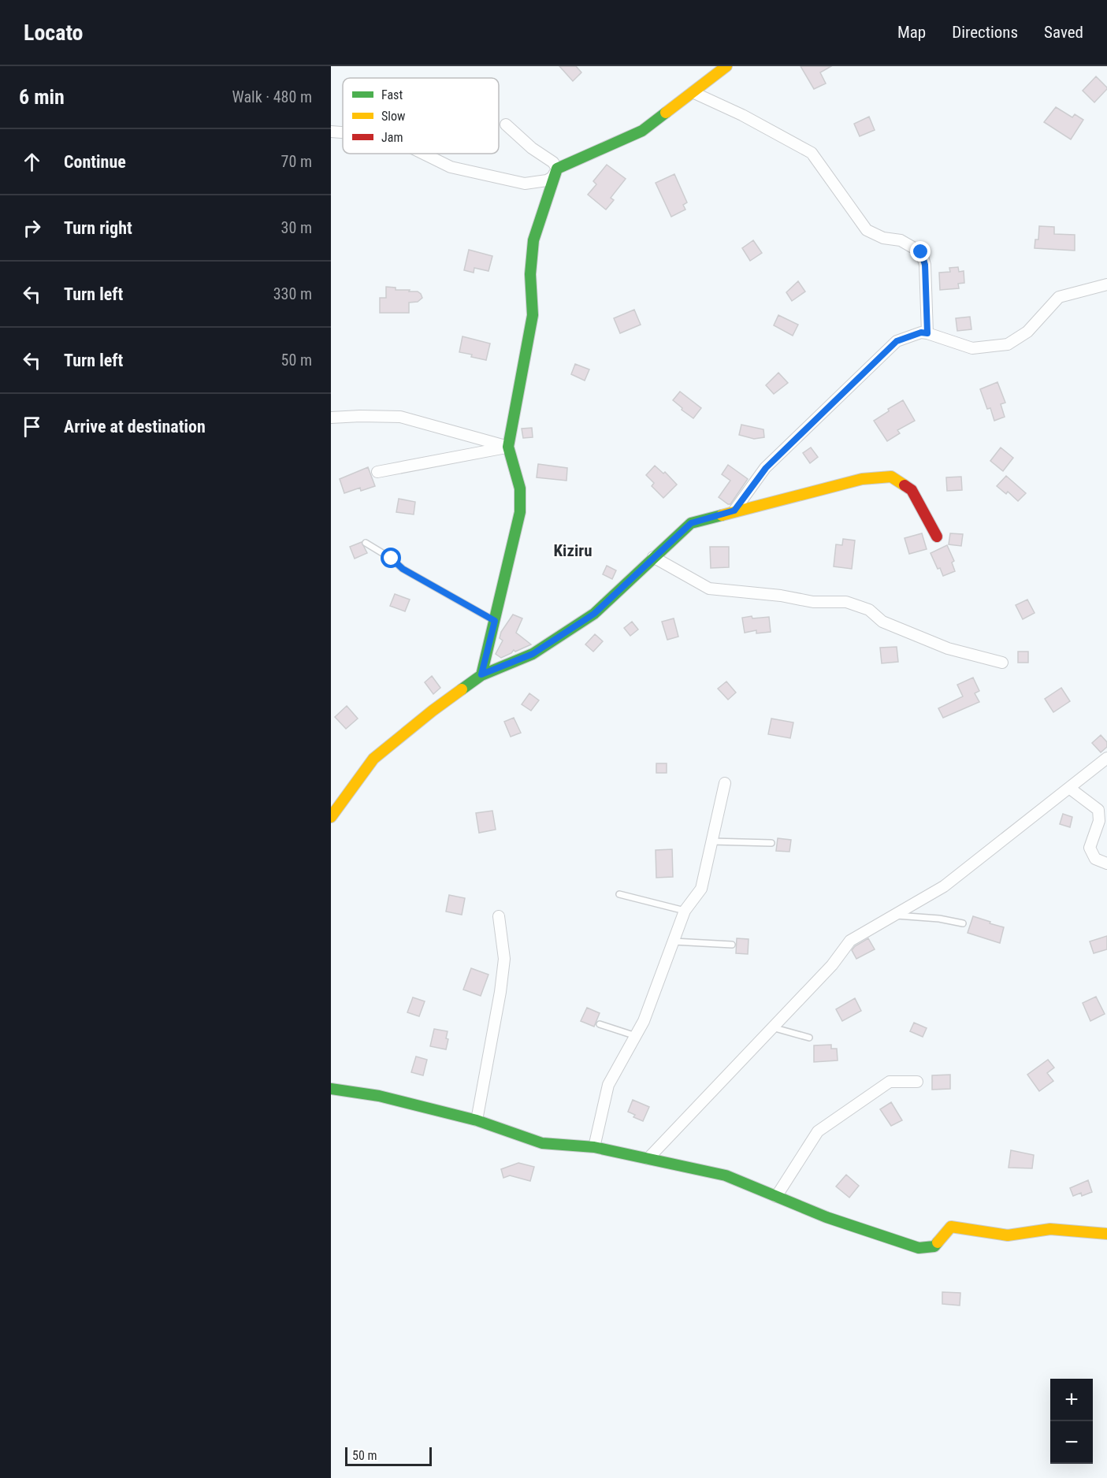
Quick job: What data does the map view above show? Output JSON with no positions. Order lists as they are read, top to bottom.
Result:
{
  "districts": ["Kiziru"],
  "legend": ["Fast", "Slow", "Jam"],
  "scale_bar": "50 m",
  "page": {
    "header": "Locato",
    "nav": ["Map", "Directions", "Saved"],
    "heading": ["6 min", "Walk · 480 m"],
    "list": [
      ["Continue", "70 m"],
      ["Turn right", "30 m"],
      ["Turn left", "330 m"],
      ["Turn left", "50 m"],
      "Arrive at destination"
    ],
    "map_buttons": ["+", "−"],
    "scale": "50 m"
  }
}
